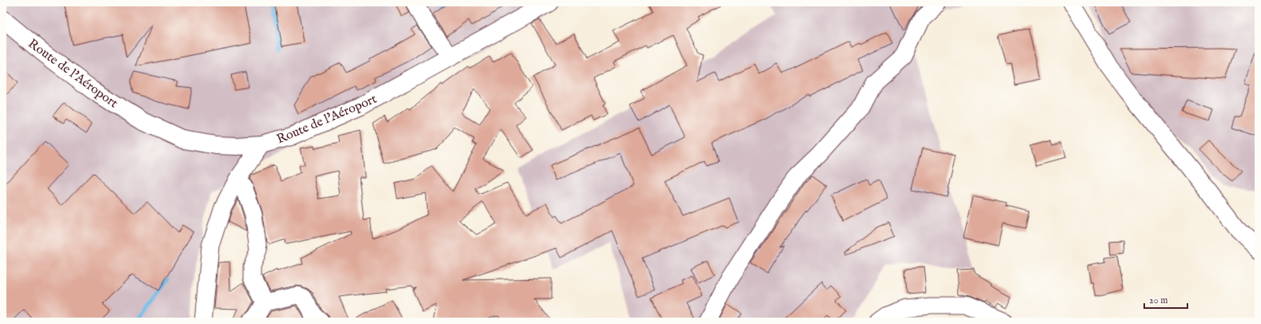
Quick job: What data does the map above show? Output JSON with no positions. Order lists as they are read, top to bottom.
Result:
{
  "streets": {
    "highway": ["Route de l'Aéroport"]
  },
  "scale_bar": "20 m"
}
